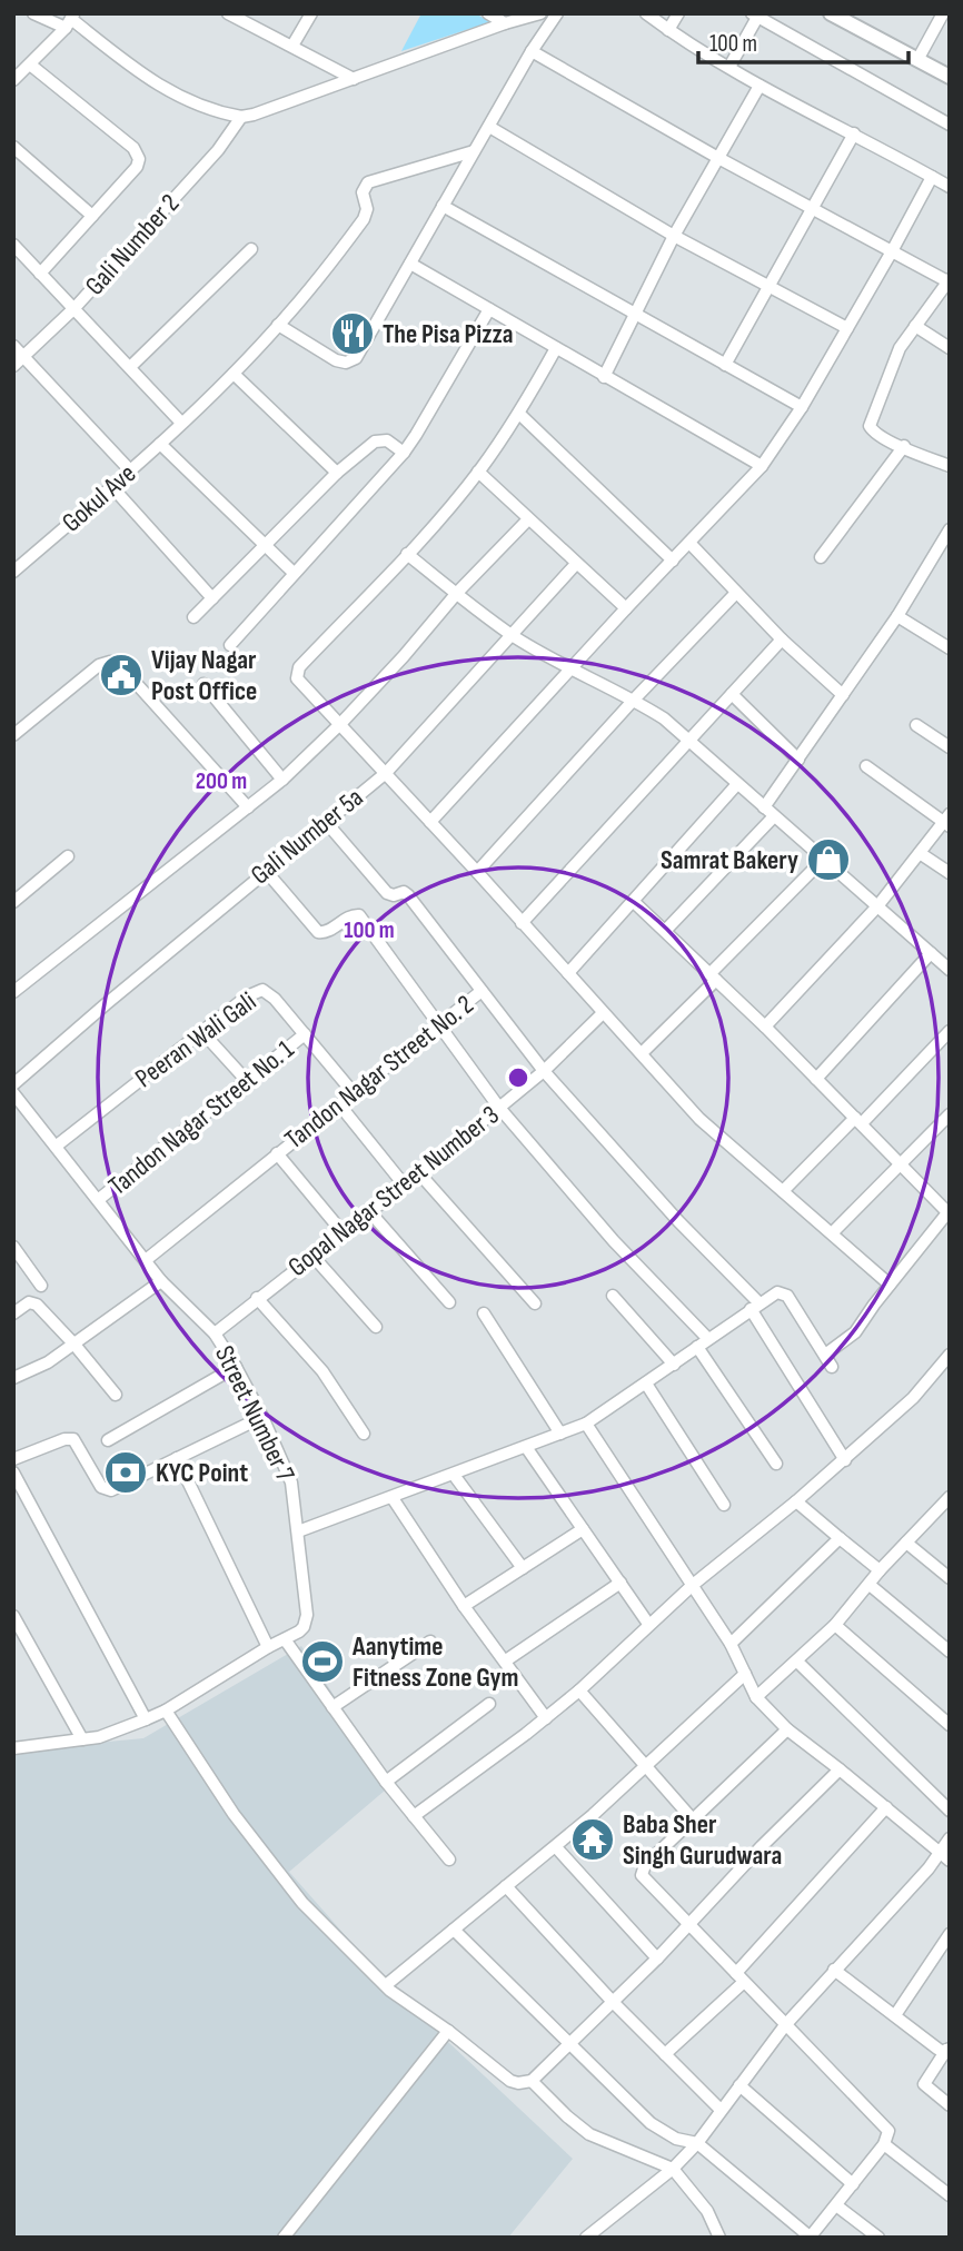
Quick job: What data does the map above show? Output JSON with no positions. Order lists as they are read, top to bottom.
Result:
{
  "streets": {
    "street": [
      "Gali Number 2",
      "Gokul Ave",
      "Gali Number 5a",
      "Peeran Wali Gali",
      "Tandon Nagar Street No. 2",
      "Tandon Nagar Street No. 1",
      "Gopal Nagar Street Number 3",
      "Street Number 7"
    ]
  },
  "crossings": [
    ["Peeran Wali Gali", "Tandon Nagar Street No. 2"],
    ["Peeran Wali Gali", "Tandon Nagar Street No. 1"],
    ["Peeran Wali Gali", "Street Number 7"],
    ["Tandon Nagar Street No. 2", "Street Number 7"],
    ["Tandon Nagar Street No. 1", "Street Number 7"],
    ["Gopal Nagar Street Number 3", "Street Number 7"]
  ],
  "places": {
    "restaurant": ["The Pisa Pizza"],
    "public building": ["Vijay Nagar Post Office"],
    "shop": ["Samrat Bakery"],
    "bank": ["KYC Point"],
    "sports": ["Aanytime Fitness Zone Gym"],
    "temple": ["Baba Sher Singh Gurudwara"]
  },
  "scale_bar": "100 m",
  "rings": ["200 m", "100 m"]
}
